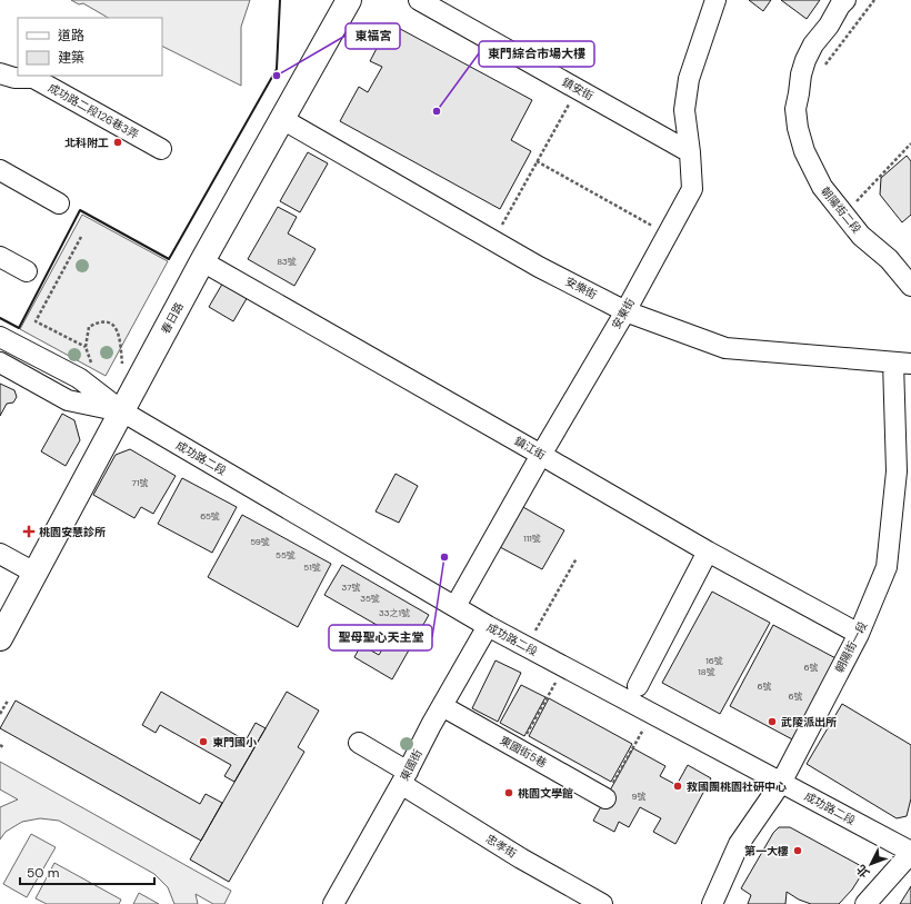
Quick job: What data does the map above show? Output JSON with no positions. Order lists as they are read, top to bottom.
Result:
{
  "streets": {
    "main road": ["春日路"],
    "street": [
      "鎮安街",
      "成功路二段126巷3弄",
      "朝陽街二段",
      "安樂街",
      "安東街",
      "鎮江街",
      "成功路二段",
      "朝陽街一段",
      "東國街5巷",
      "東國街",
      "忠孝街"
    ]
  },
  "crossings": [
    ["鎮安街", "安東街"],
    ["安樂街", "安東街"],
    ["安樂街", "春日路"],
    ["安樂街", "朝陽街一段"],
    ["安東街", "鎮江街"],
    ["安東街", "成功路二段"],
    ["春日路", "鎮江街"],
    ["春日路", "成功路二段"],
    ["鎮江街", "朝陽街一段"],
    ["成功路二段", "朝陽街一段"],
    ["成功路二段", "東國街"],
    ["東國街5巷", "東國街"],
    ["東國街", "忠孝街"]
  ],
  "places": {
    "other": [
      "東福宮",
      "東門綜合市場大樓",
      "北科附工",
      "聖母聖心天主堂",
      "武陵派出所",
      "東門國小",
      "救國團桃園社研中心",
      "桃園文學館",
      "第一大樓"
    ],
    "health": ["桃園安慧診所"]
  },
  "house_numbers": [
    "83號",
    "71號",
    "65號",
    "111號",
    "59號",
    "55號",
    "51號",
    "37號",
    "35號",
    "33之1號",
    "16號",
    "6號",
    "18號",
    "6號",
    "6號",
    "9號"
  ],
  "legend": ["道路", "建築"],
  "scale_bar": "50 m",
  "north": "bottom left"
}
